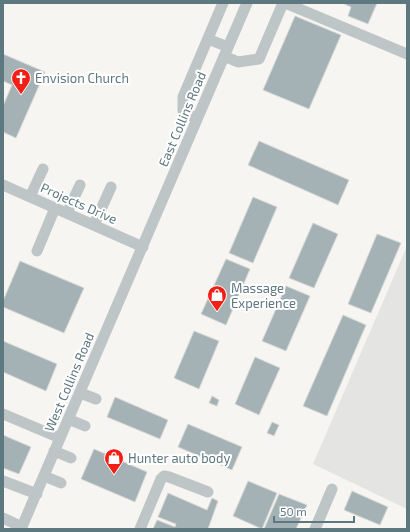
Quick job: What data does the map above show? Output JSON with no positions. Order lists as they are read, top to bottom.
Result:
{
  "streets": {
    "street": ["East Collins Road", "Projects Drive", "West Collins Road"]
  },
  "crossings": [
    ["East Collins Road", "Projects Drive"],
    ["East Collins Road", "West Collins Road"],
    ["Projects Drive", "West Collins Road"]
  ],
  "places": {
    "church": ["Envision Church"],
    "shop": ["Massage Experience", "Hunter auto body"]
  },
  "scale_bar": "50 m"
}
